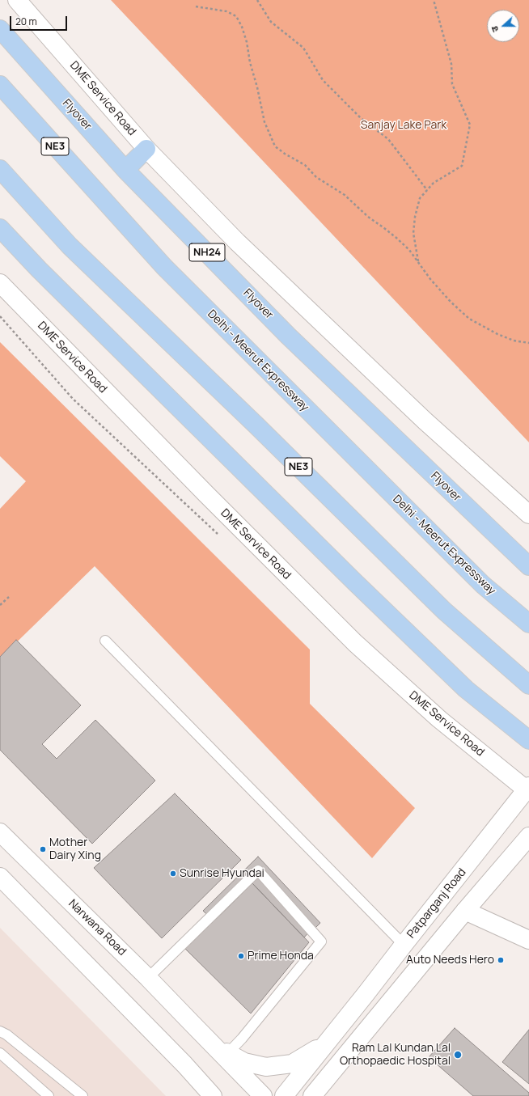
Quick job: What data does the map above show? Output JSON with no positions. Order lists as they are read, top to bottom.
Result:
{
  "streets": {
    "highway": [
      "Flyover",
      "NE3",
      "NH24",
      "Delhi - Meerut Expressway"
    ],
    "main road": ["DME Service Road", "Patparganj Road", "Narwana Road"]
  },
  "crossings": [
    ["DME Service Road", "Patparganj Road"]
  ],
  "parks": ["Sanjay Lake Park"],
  "places": [
    "Mother Dairy Xing",
    "Sunrise Hyundai",
    "Prime Honda",
    "Auto Needs Hero",
    "Ram Lal Kundan Lal Orthopaedic Hospital"
  ],
  "scale_bar": "20 m",
  "north": "left"
}
